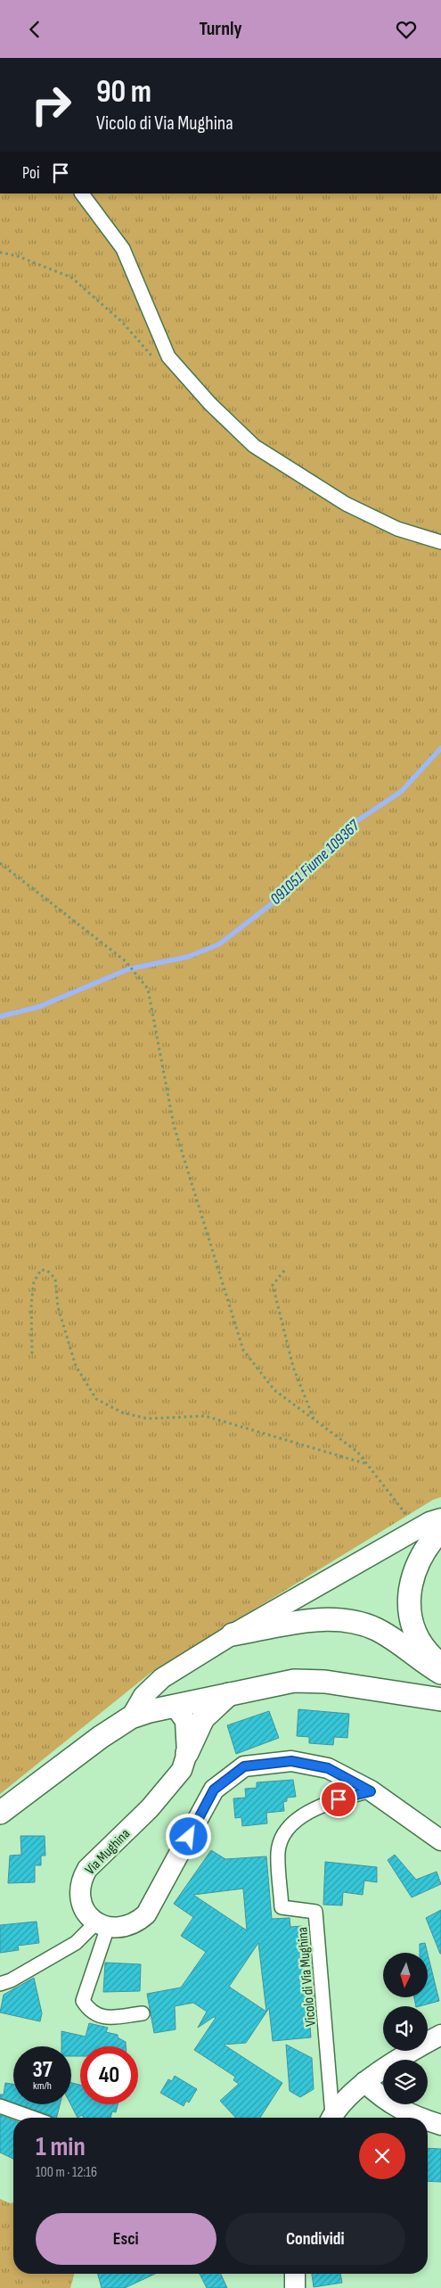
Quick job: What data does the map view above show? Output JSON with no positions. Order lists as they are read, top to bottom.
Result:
{
  "streets": {
    "street": ["Via Mughina", "Vicolo di Via Mughina"]
  },
  "water": ["091051 Fiume 109367"],
  "north": "bottom",
  "page": {
    "header": "Turnly",
    "turn": ["90 m", "Vicolo di Via Mughina"],
    "then": "Poi",
    "speed": "37 km/h",
    "limit": "40",
    "heading": ["1 min", "100 m · 12:16"],
    "buttons": ["Esci", "Condividi"]
  }
}
